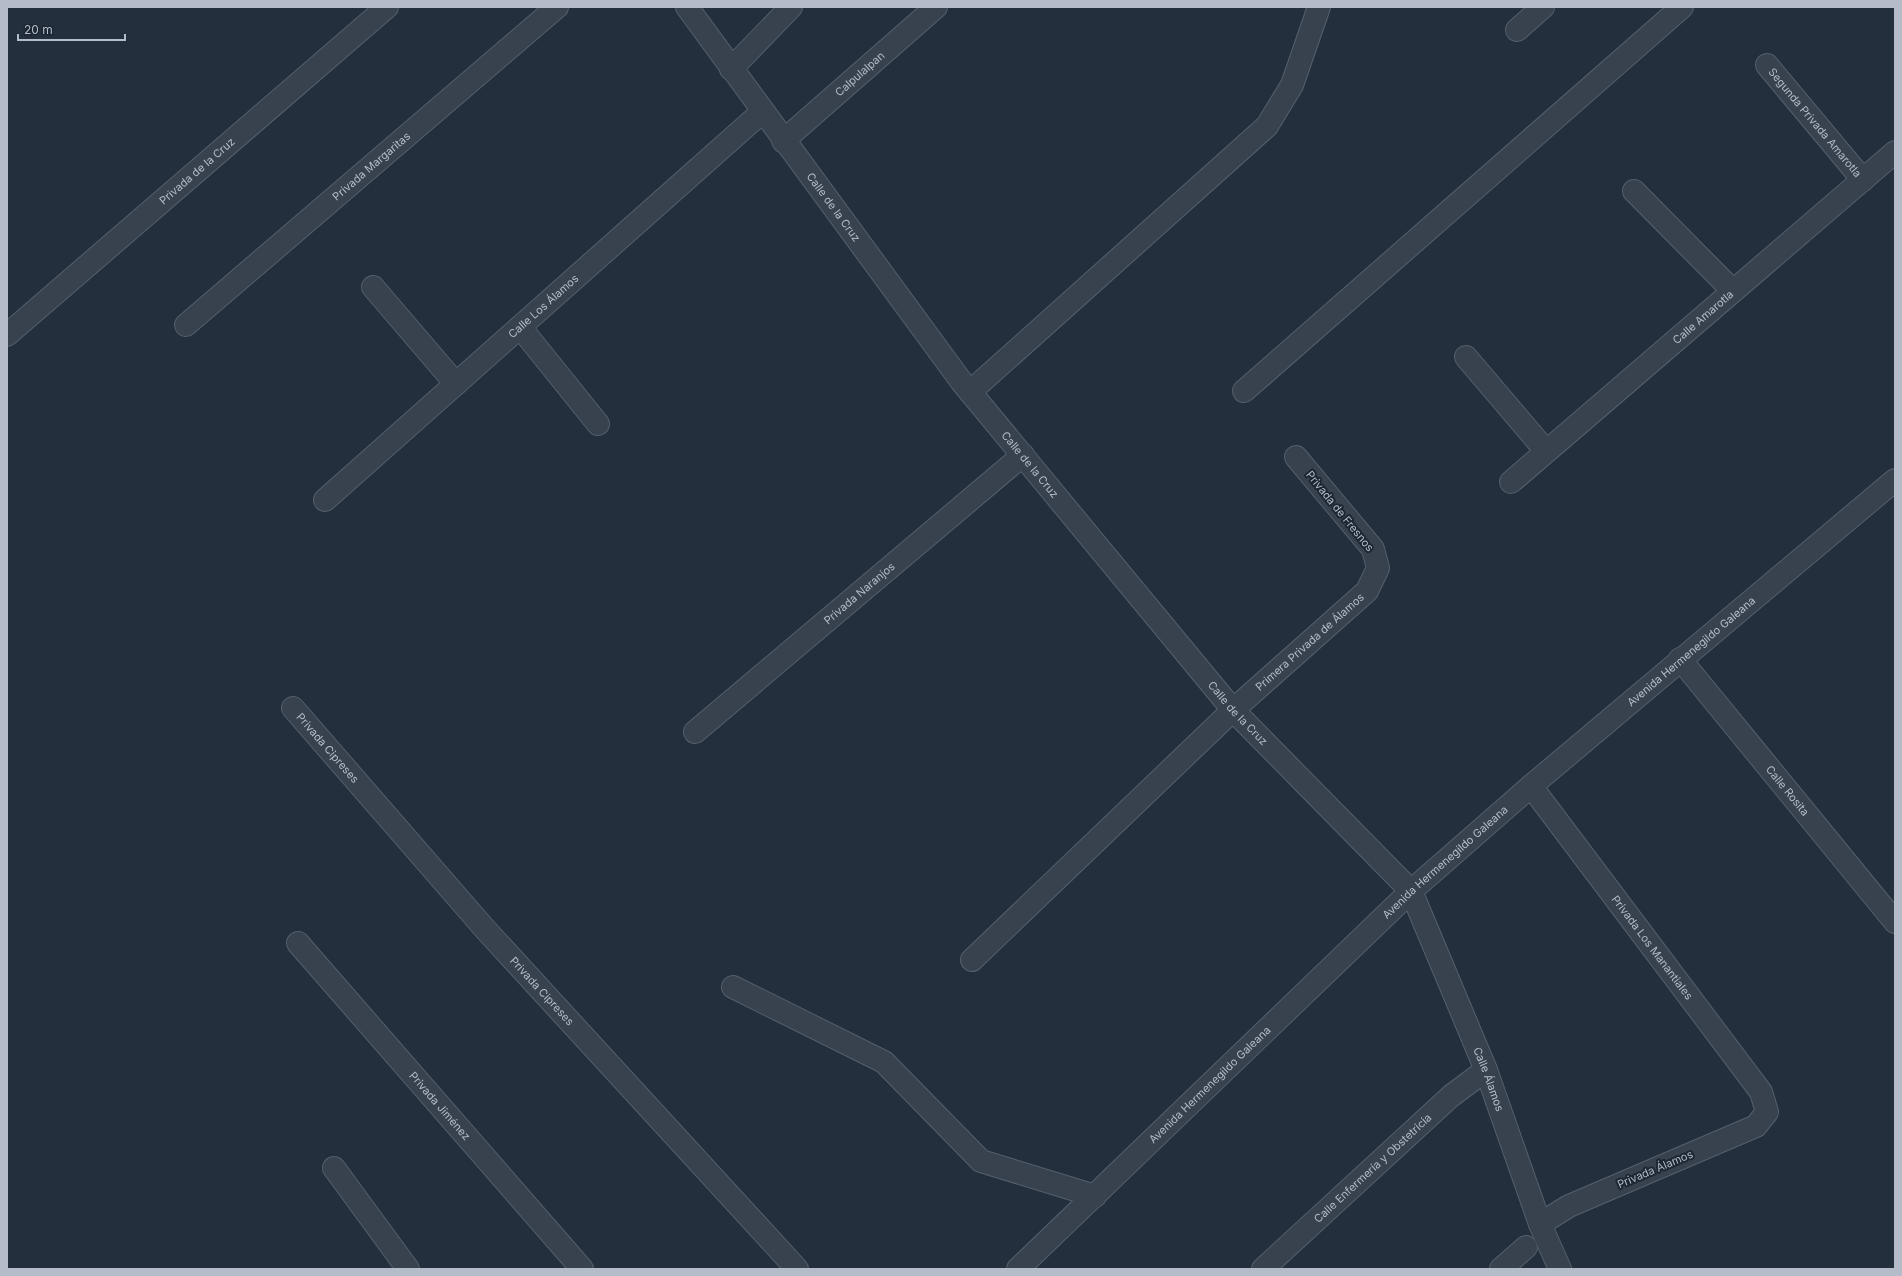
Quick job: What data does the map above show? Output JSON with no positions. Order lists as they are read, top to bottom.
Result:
{
  "streets": {
    "street": [
      "Calpulalpan",
      "Segunda Privada Amarotla",
      "Privada Margaritas",
      "Privada de la Cruz",
      "Calle de la Cruz",
      "Calle Los Álamos",
      "Calle Amarotla",
      "Privada de Fresnos",
      "Privada Naranjos",
      "Primera Privada de Álamos",
      "Avenida Hermenegildo Galeana",
      "Privada Cipreses",
      "Calle Rosita",
      "Privada Los Manantiales",
      "Calle Álamos",
      "Privada Jiménez",
      "Calle Enfermería y Obstetricia",
      "Privada Álamos"
    ]
  },
  "crossings": [
    ["Calpulalpan", "Calle de la Cruz"],
    ["Segunda Privada Amarotla", "Calle Amarotla"],
    ["Calle de la Cruz", "Calle Los Álamos"],
    ["Calle de la Cruz", "Privada Naranjos"],
    ["Calle de la Cruz", "Primera Privada de Álamos"],
    ["Calle de la Cruz", "Avenida Hermenegildo Galeana"],
    ["Calle de la Cruz", "Calle Álamos"],
    ["Privada de Fresnos", "Primera Privada de Álamos"],
    ["Avenida Hermenegildo Galeana", "Calle Rosita"],
    ["Avenida Hermenegildo Galeana", "Privada Los Manantiales"],
    ["Avenida Hermenegildo Galeana", "Calle Álamos"],
    ["Privada Los Manantiales", "Privada Álamos"],
    ["Calle Álamos", "Calle Enfermería y Obstetricia"],
    ["Calle Álamos", "Privada Álamos"]
  ],
  "scale_bar": "20 m"
}
